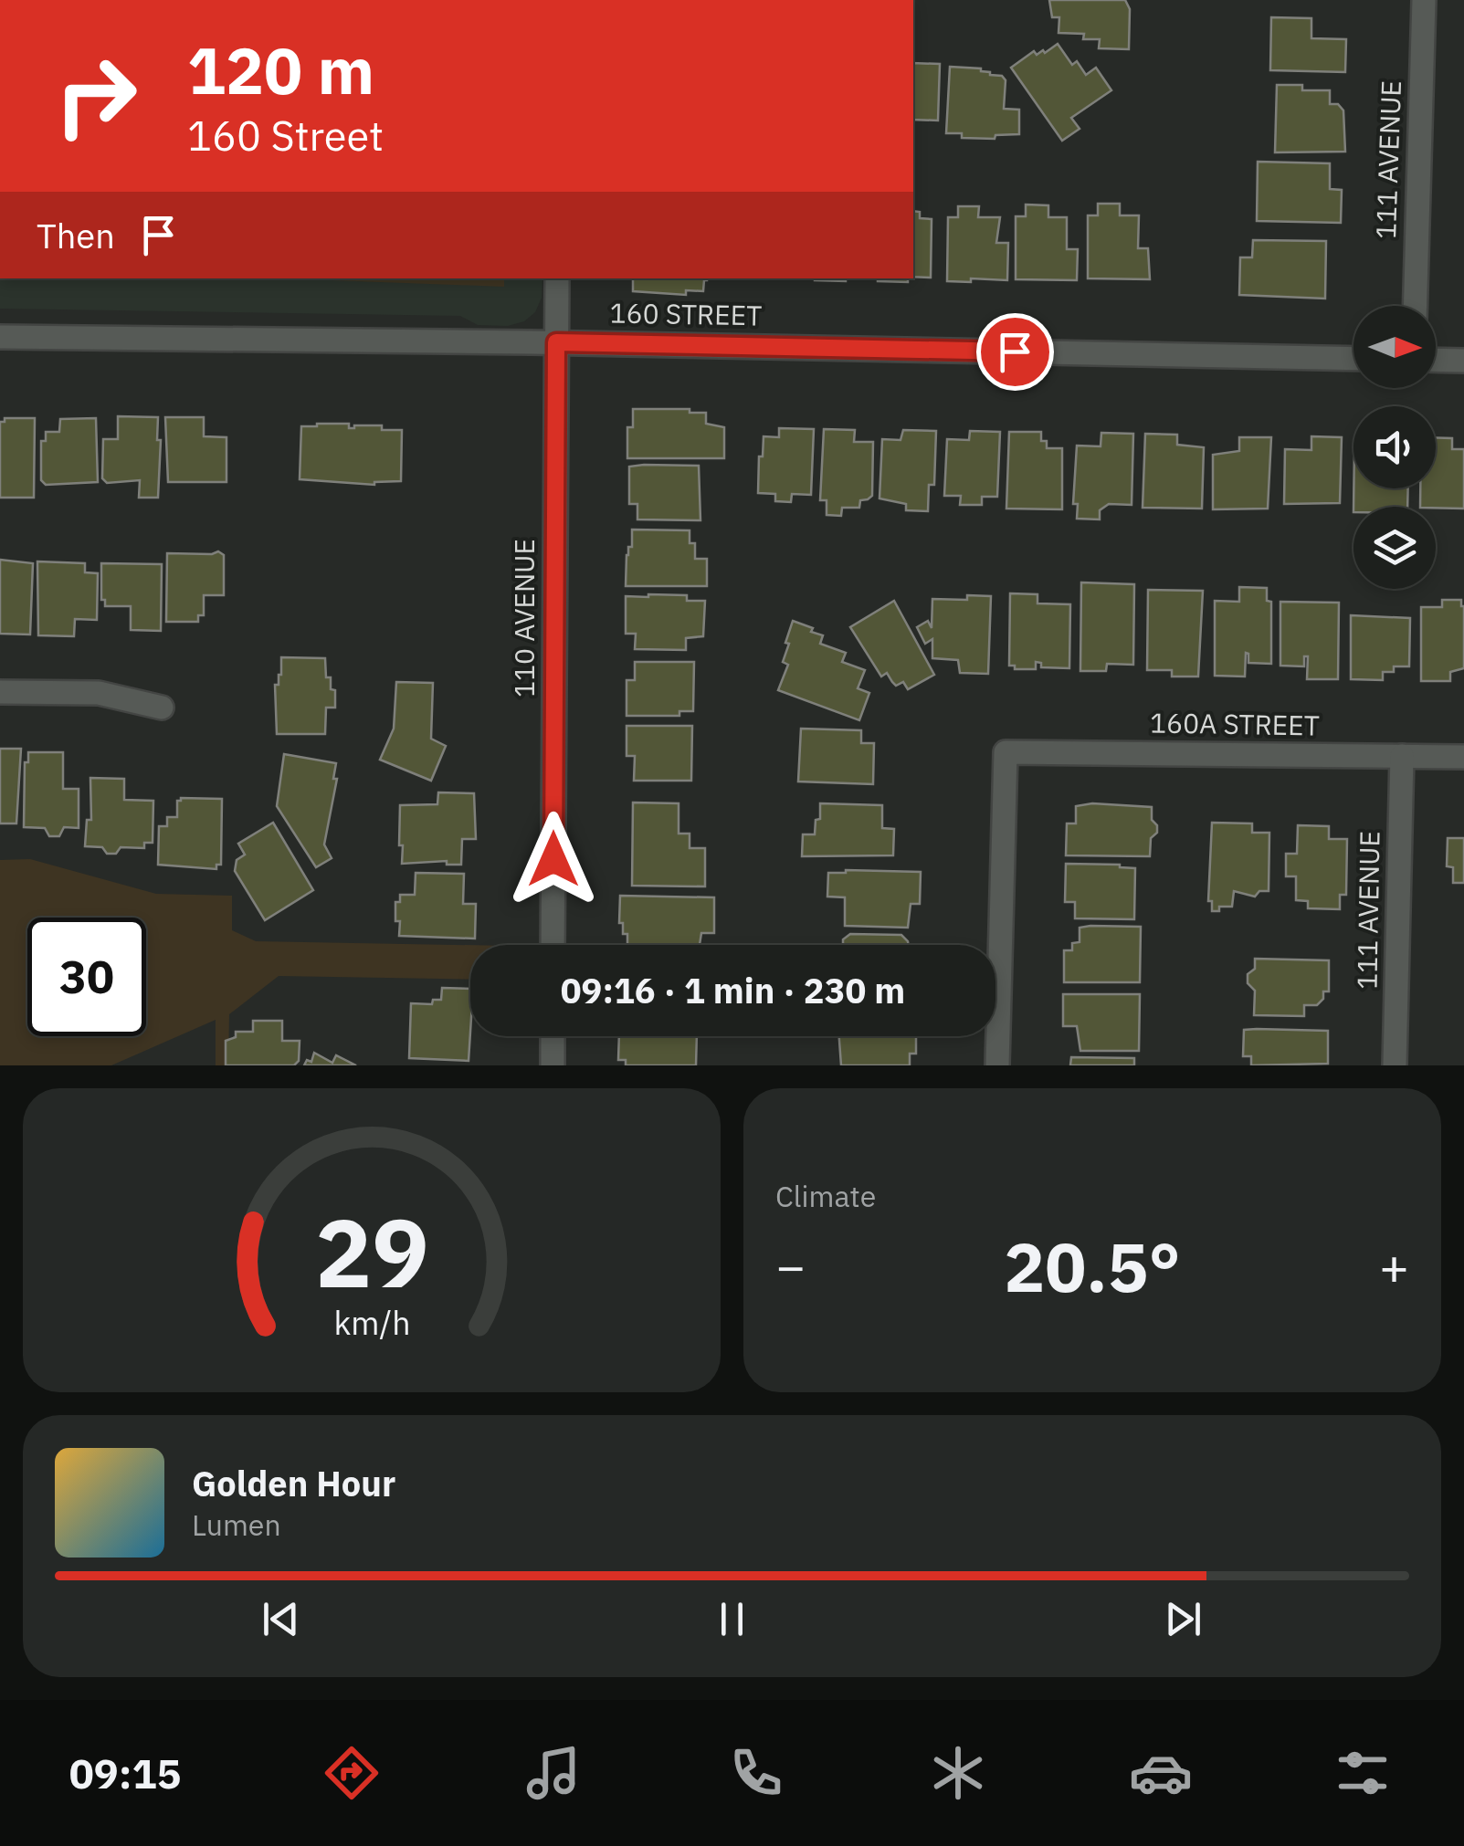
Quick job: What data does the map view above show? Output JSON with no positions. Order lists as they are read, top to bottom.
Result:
{
  "streets": {
    "street": [
      "111 AVENUE",
      "160 STREET",
      "110 AVENUE",
      "160A STREET"
    ]
  },
  "crossings": [
    ["111 AVENUE", "160A STREET"],
    ["160 STREET", "110 AVENUE"]
  ],
  "north": "right",
  "page": {
    "turn": ["120 m", "160 Street"],
    "then": "Then",
    "limit": "30",
    "trip": "09:16 · 1 min · 230 m",
    "tile": "Climate",
    "heat": ["−", "20.5°", "+"],
    "song": ["Golden Hour", "Lumen"],
    "tabs": "09:15",
    "gauge": ["29", "km/h"]
  }
}
